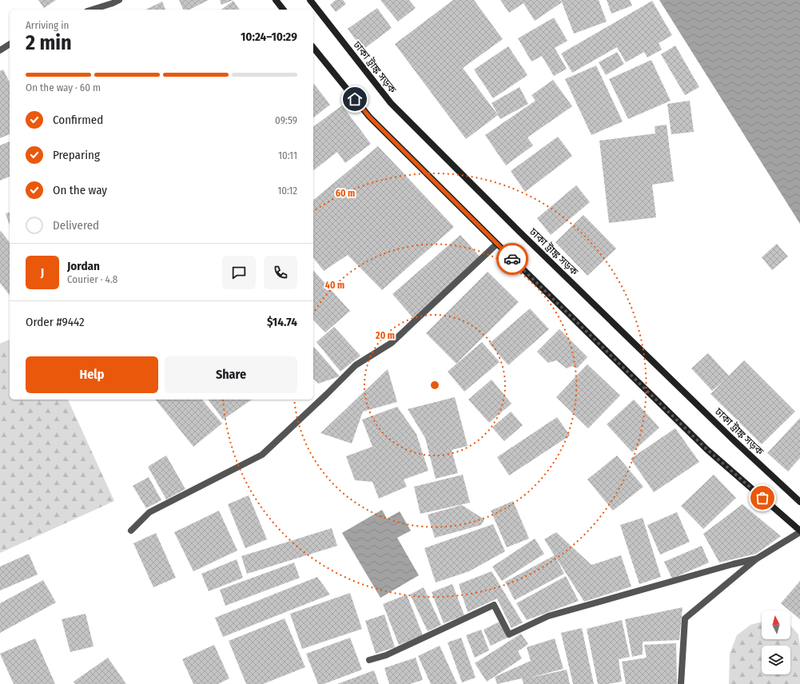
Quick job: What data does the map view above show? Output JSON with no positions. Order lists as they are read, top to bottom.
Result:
{
  "streets": {
    "main road": ["ঢাকা ট্রাঙ্ক সড়ক"]
  },
  "north": "top",
  "page": {
    "heading": ["2 min", "Arriving in", "10:24–10:29"],
    "panel": [
      "Jordan",
      "Courier · 4.8",
      "Order #9442",
      "$14.74"
    ],
    "bar": "On the way · 60 m",
    "list": [
      ["Confirmed", "09:59"],
      ["Preparing", "10:11"],
      ["On the way", "10:12"],
      "Delivered"
    ],
    "round": "J",
    "buttons": ["Help", "Share"]
  },
  "rings": ["60 m", "40 m", "20 m"]
}
